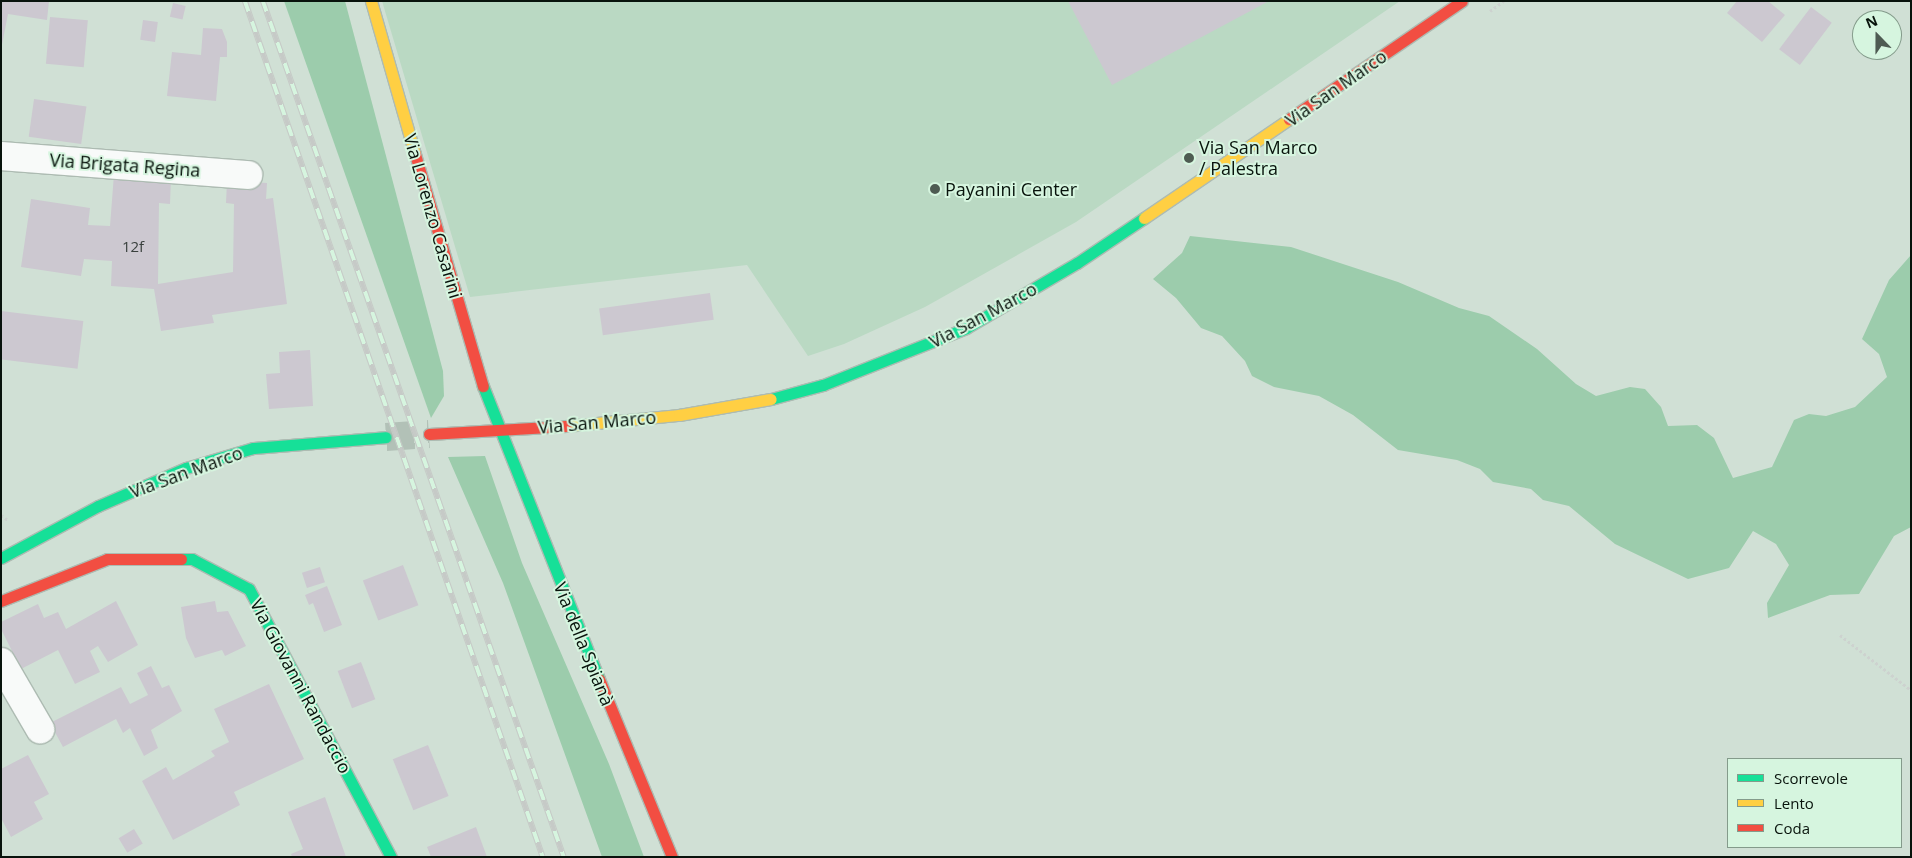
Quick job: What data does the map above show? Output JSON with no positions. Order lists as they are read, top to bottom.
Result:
{
  "streets": {
    "main road": [
      "Via San Marco",
      "Via Lorenzo Casarini",
      "Via della Spianà",
      "Via Giovanni Randaccio"
    ],
    "street": ["Via Brigata Regina"]
  },
  "crossings": [
    ["Via San Marco", "Via Lorenzo Casarini"],
    ["Via San Marco", "Via della Spianà"],
    ["Via Lorenzo Casarini", "Via della Spianà"]
  ],
  "places": ["Via San Marco / Palestra", "Payanini Center"],
  "house_numbers": ["12f"],
  "legend": ["Scorrevole", "Lento", "Coda"],
  "north": "top"
}
